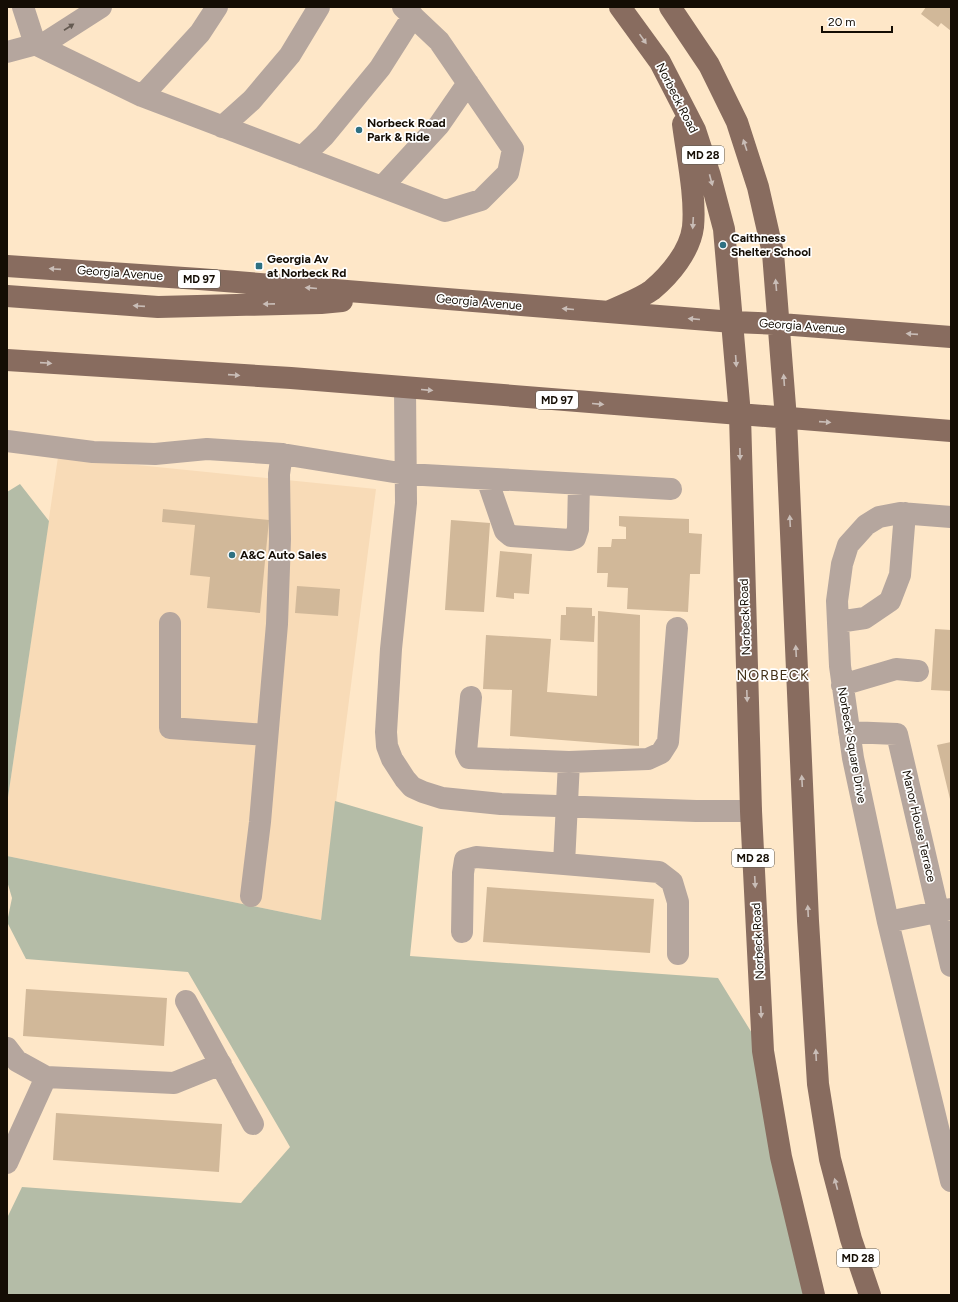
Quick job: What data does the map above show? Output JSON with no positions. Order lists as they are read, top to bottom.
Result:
{
  "streets": {
    "main road": [
      "Norbeck Road",
      "MD 28",
      "Georgia Avenue",
      "MD 97"
    ],
    "street": ["Norbeck Square Drive", "Manor House Terrace"]
  },
  "crossings": [
    ["Norbeck Road", "Georgia Avenue"],
    ["Norbeck Road", "MD 97"],
    ["MD 28", "Georgia Avenue"],
    ["MD 28", "MD 97"],
    ["Norbeck Square Drive", "Manor House Terrace"]
  ],
  "districts": ["NORBECK"],
  "places": {
    "other": ["Norbeck Road Park & Ride", "Caithness Shelter School", "A&C Auto Sales"],
    "transit": ["Georgia Av at Norbeck Rd"]
  },
  "scale_bar": "20 m"
}
